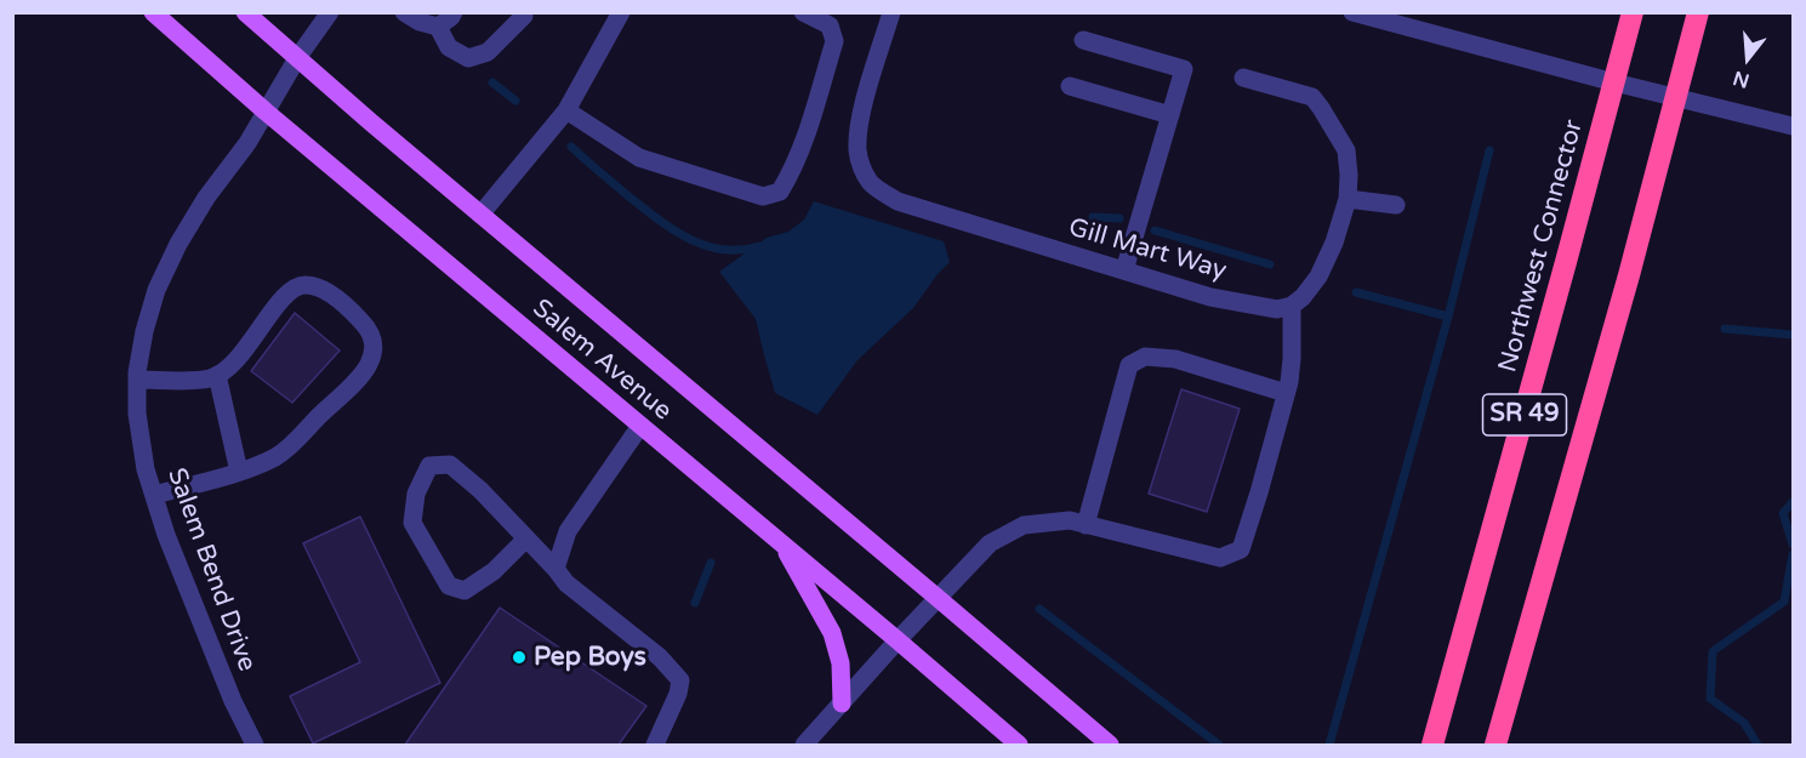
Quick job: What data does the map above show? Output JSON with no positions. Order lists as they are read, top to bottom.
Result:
{
  "streets": {
    "highway": ["Northwest Connector", "SR 49"],
    "main road": ["Salem Avenue"],
    "street": ["Gill Mart Way", "Salem Bend Drive"]
  },
  "crossings": [
    ["Salem Avenue", "Salem Bend Drive"]
  ],
  "places": ["Pep Boys"],
  "north": "bottom"
}
